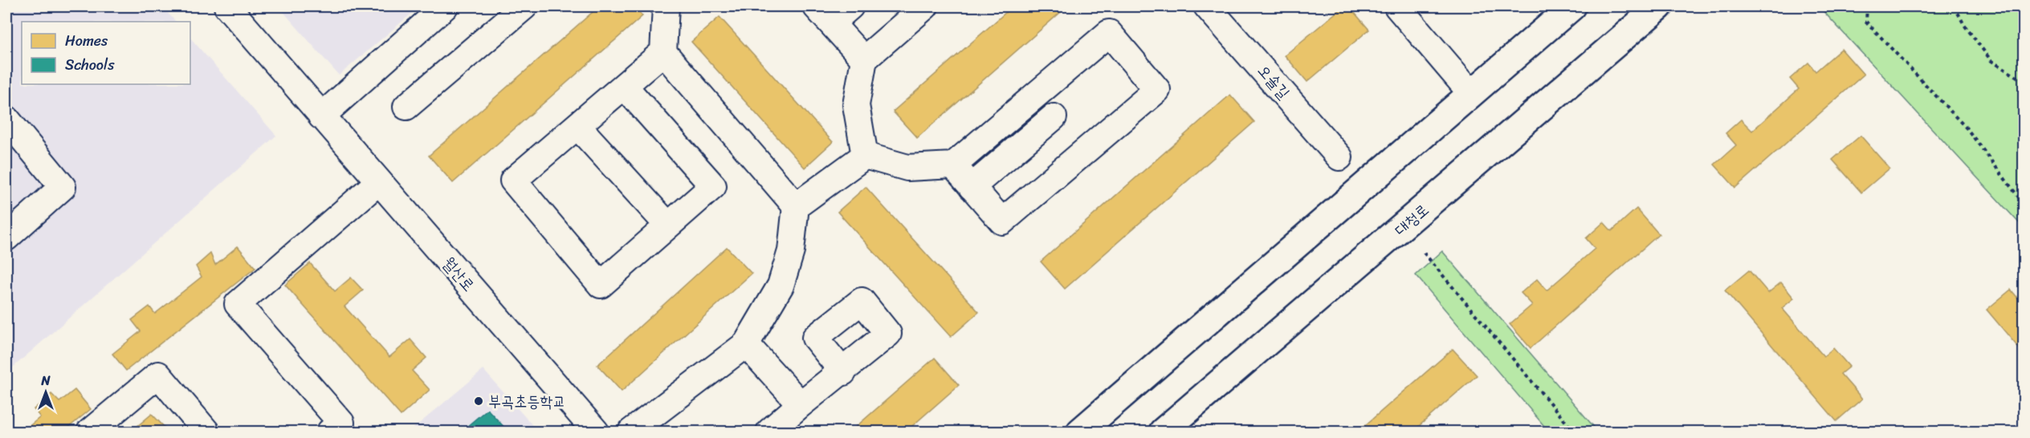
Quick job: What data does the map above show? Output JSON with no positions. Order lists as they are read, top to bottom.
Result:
{
  "streets": {
    "main road": ["대청로"],
    "street": ["오솔길", "월산로"]
  },
  "places": ["부곡초등학교"],
  "legend": ["Homes", "Schools"],
  "north": "top"
}
